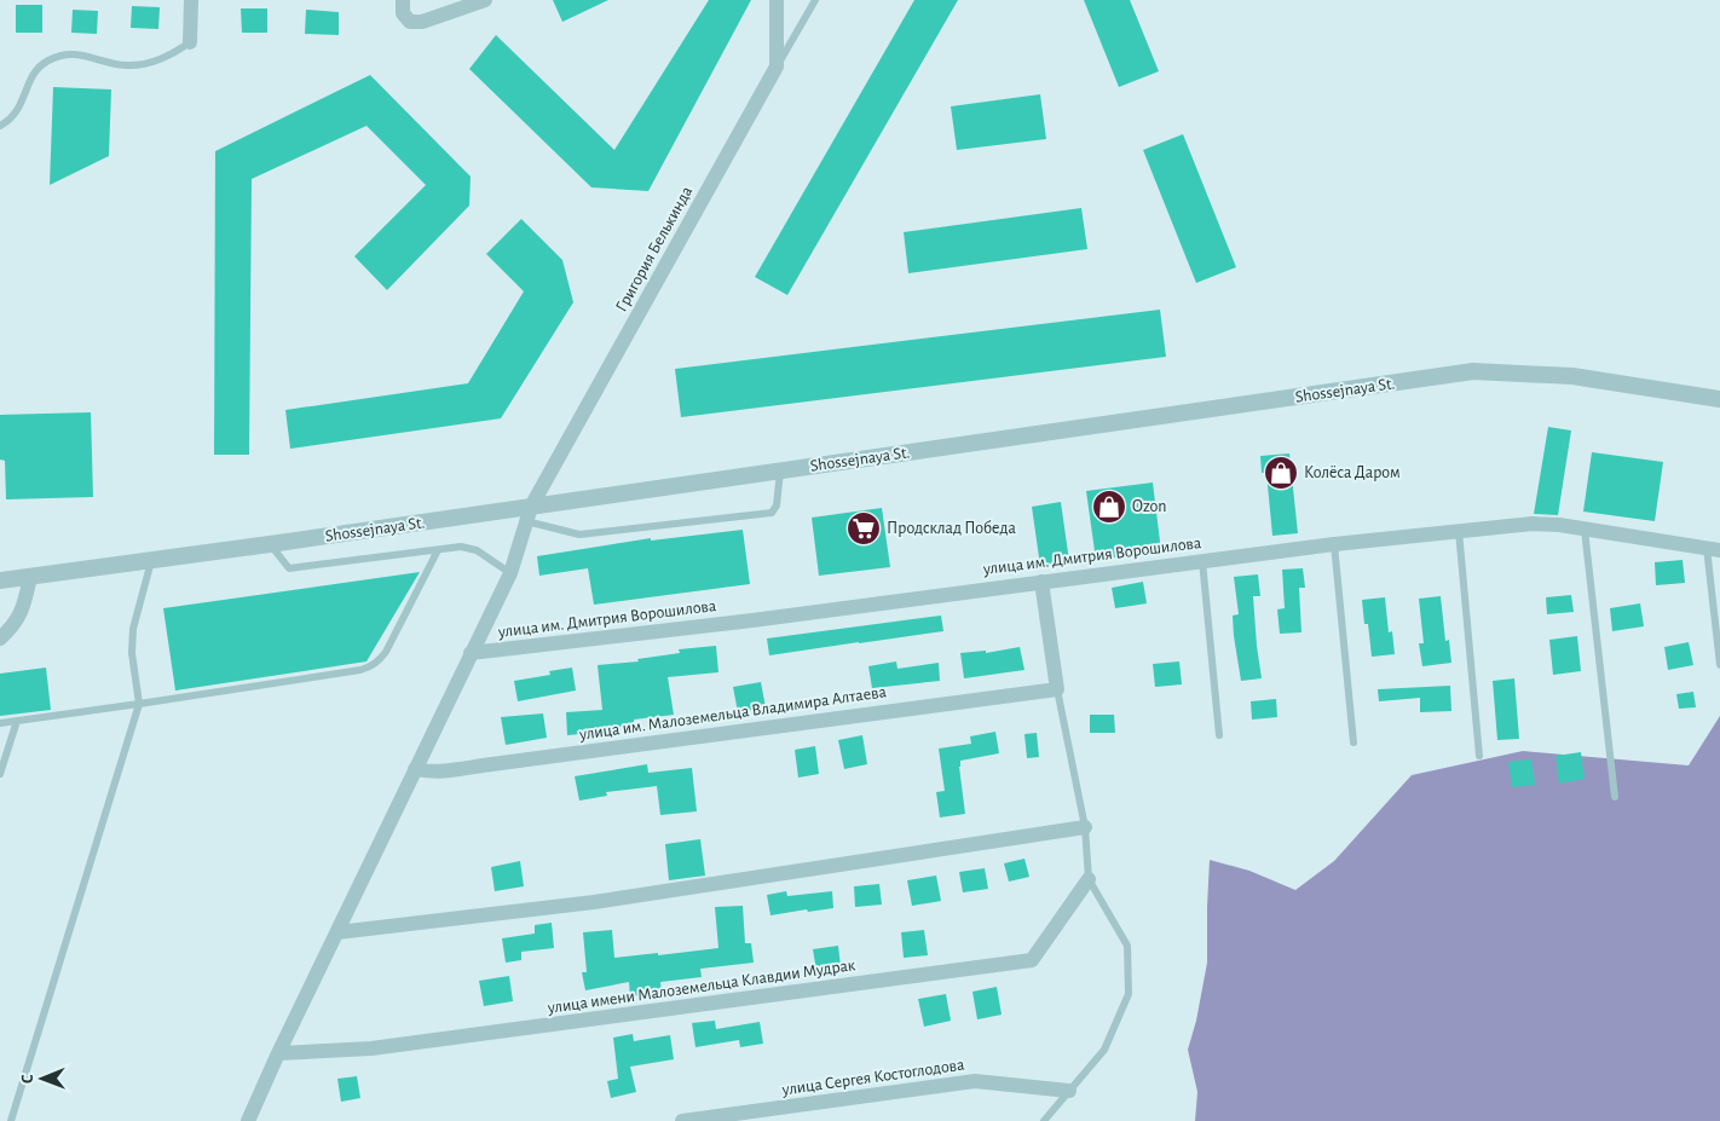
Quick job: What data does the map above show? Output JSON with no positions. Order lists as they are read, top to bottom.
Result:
{
  "streets": {
    "street": [
      "Григория Белькинда",
      "Shossejnaya St.",
      "улица им. Дмитрия Ворошилова",
      "улица им. Малоземельца Владимира Алтаева",
      "улица имени Малоземельца Клавдии Мудрак",
      "улица Сергея Костоглодова"
    ]
  },
  "crossings": [
    ["Григория Белькинда", "Shossejnaya St."],
    ["Григория Белькинда", "улица им. Дмитрия Ворошилова"],
    ["Григория Белькинда", "улица им. Малоземельца Владимира Алтаева"],
    ["Григория Белькинда", "улица имени Малоземельца Клавдии Мудрак"]
  ],
  "places": {
    "shop": ["Колёса Даром", "Ozon"],
    "supermarket": ["Продсклад Победа"]
  },
  "north": "left"
}
